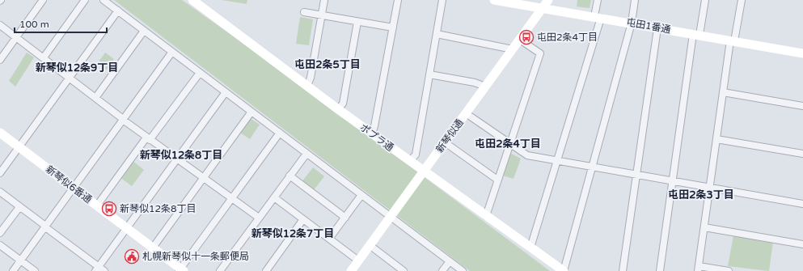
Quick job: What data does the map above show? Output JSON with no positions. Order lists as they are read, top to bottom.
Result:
{
  "streets": {
    "street": [
      "屯田1番通",
      "新琴似通",
      "ポプラ通",
      "新琴似6番通"
    ]
  },
  "crossings": [
    ["屯田1番通", "新琴似通"],
    ["新琴似通", "ポプラ通"]
  ],
  "districts": [
    "屯田2条5丁目",
    "新琴似12条9丁目",
    "屯田2条4丁目",
    "新琴似12条8丁目",
    "屯田2条3丁目",
    "新琴似12条7丁目"
  ],
  "places": {
    "bus stop": ["屯田2条4丁目", "新琴似12条8丁目"],
    "public building": ["札幌新琴似十一条郵便局"]
  },
  "scale_bar": "100 m"
}
